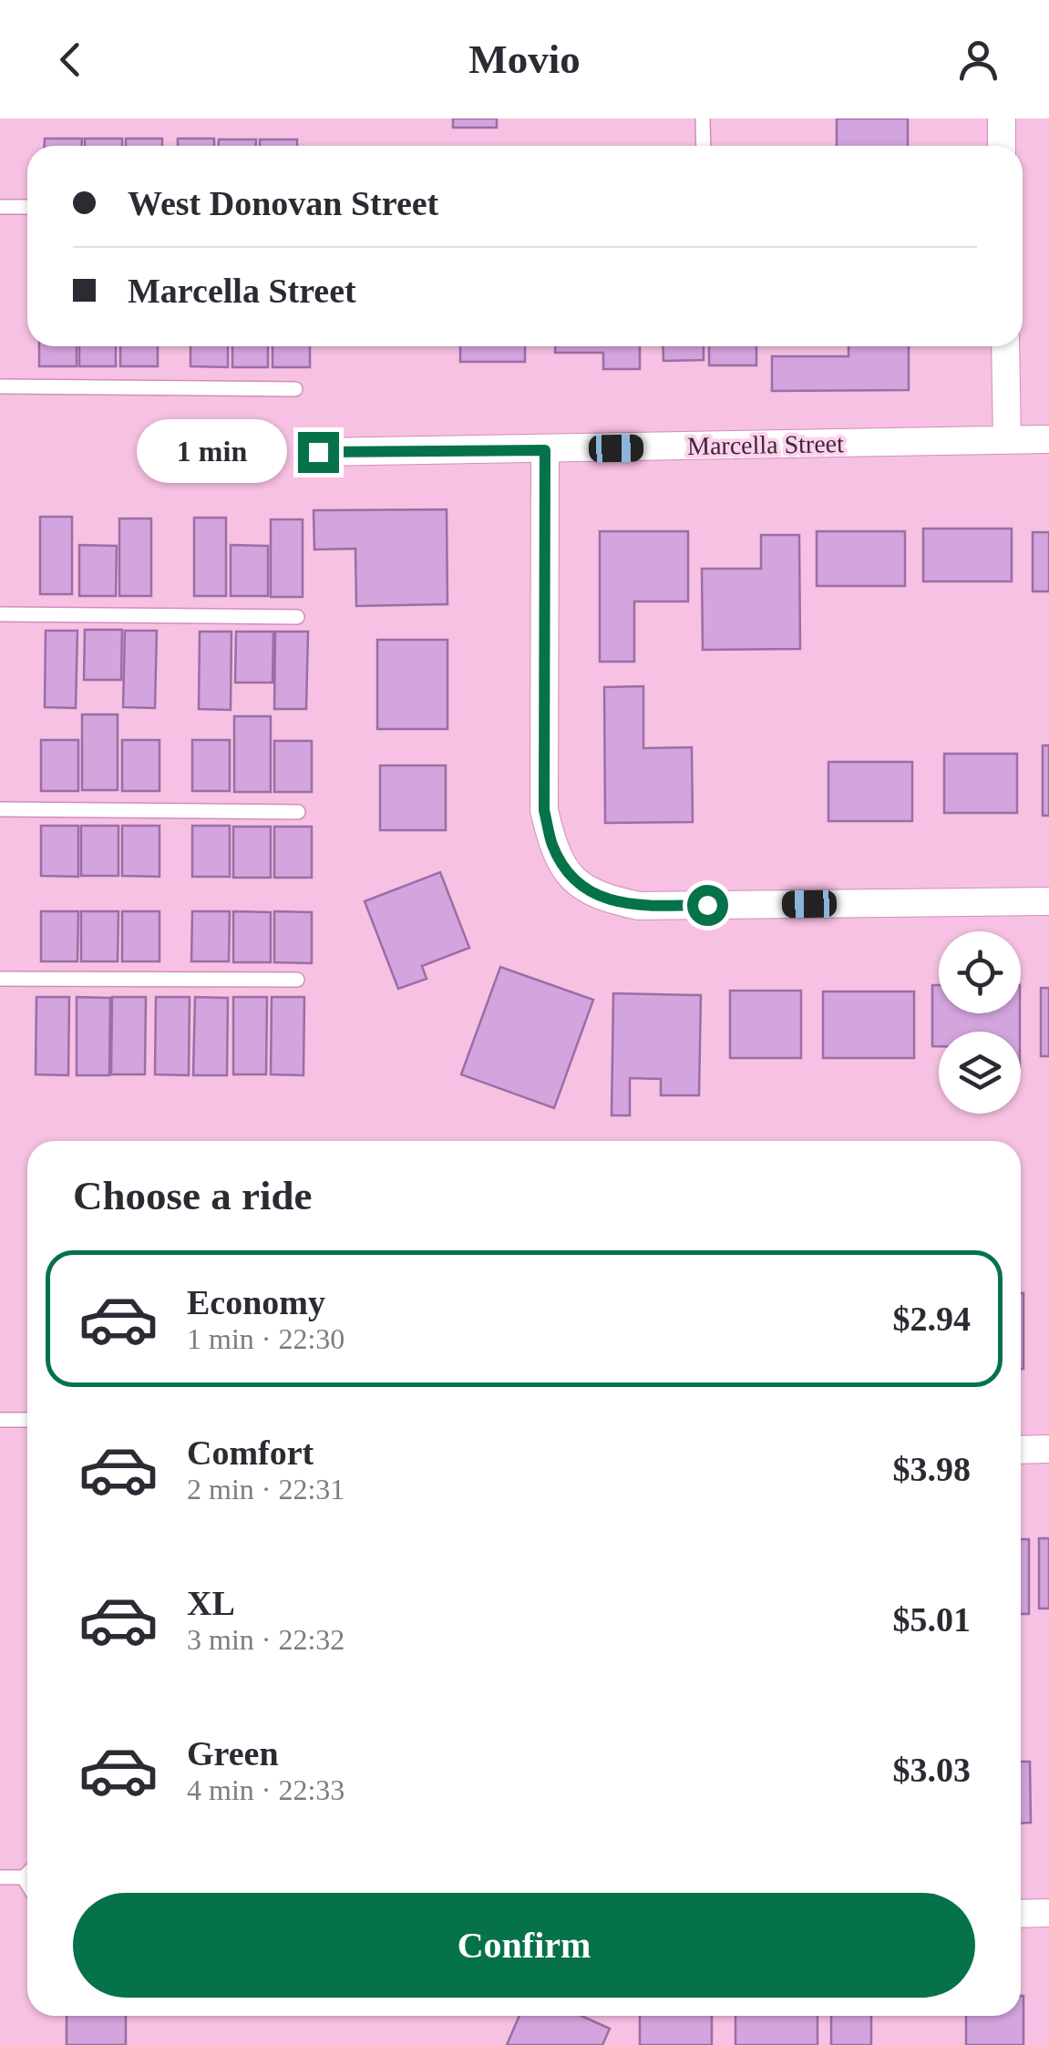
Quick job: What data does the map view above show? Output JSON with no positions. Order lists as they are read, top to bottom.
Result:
{
  "streets": {
    "street": ["Marcella Street"]
  },
  "page": {
    "header": "Movio",
    "banner": ["West Donovan Street", "Marcella Street"],
    "bubble": "1 min",
    "heading": "Choose a ride",
    "list": [
      {
        "name": "Economy",
        "note": "1 min · 22:30",
        "value": "$2.94"
      },
      {
        "name": "Comfort",
        "note": "2 min · 22:31",
        "value": "$3.98"
      },
      {
        "name": "XL",
        "note": "3 min · 22:32",
        "value": "$5.01"
      },
      {
        "name": "Green",
        "note": "4 min · 22:33",
        "value": "$3.03"
      }
    ],
    "buttons": "Confirm"
  }
}
